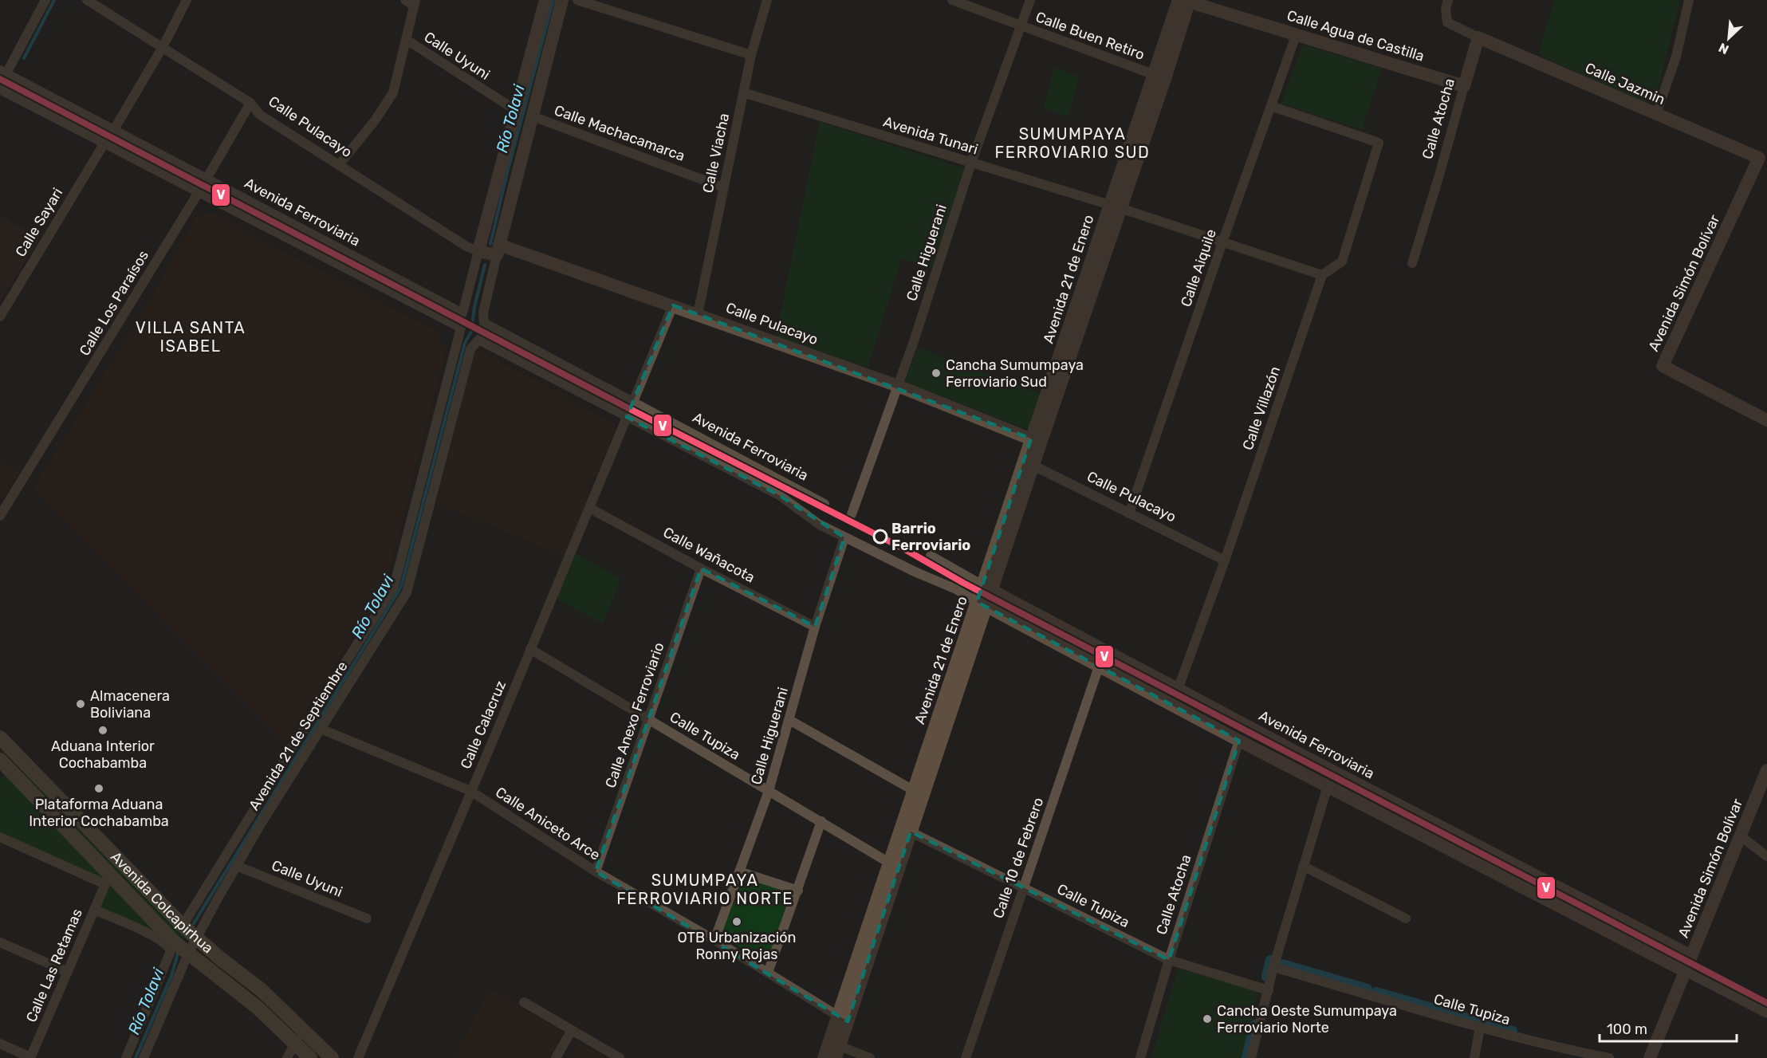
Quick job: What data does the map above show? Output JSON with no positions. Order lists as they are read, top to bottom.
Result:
{
  "streets": {
    "main road": ["Avenida Colcapirhua"],
    "street": [
      "Calle Buen Retiro",
      "Calle Agua de Castilla",
      "Calle Uyuni",
      "Calle Jazmin",
      "Calle Atocha",
      "Calle Pulacayo",
      "Calle Machacamarca",
      "Avenida Tunari",
      "Calle Viacha",
      "Avenida Ferroviaria",
      "Calle Sayari",
      "Calle Higuerani",
      "Calle Aiquile",
      "Avenida 21 de Enero",
      "Avenida Simón Bolívar",
      "Calle Los Paraísos",
      "Calle Villazón",
      "Calle Wañacota",
      "Calle Anexo Ferroviario",
      "Calle Calacruz",
      "Avenida 21 de Septiembre",
      "Calle Tupiza",
      "Calle Aniceto Arce",
      "Calle 10 de Febrero",
      "Calle Las Retamas"
    ]
  },
  "crossings": [
    ["Calle Buen Retiro", "Calle Higuerani"],
    ["Calle Buen Retiro", "Avenida 21 de Enero"],
    ["Calle Agua de Castilla", "Calle Atocha"],
    ["Calle Agua de Castilla", "Calle Aiquile"],
    ["Calle Agua de Castilla", "Avenida 21 de Enero"],
    ["Calle Uyuni", "Avenida 21 de Septiembre"],
    ["Calle Jazmin", "Calle Atocha"],
    ["Calle Jazmin", "Avenida Simón Bolívar"],
    ["Calle Atocha", "Avenida Ferroviaria"],
    ["Calle Atocha", "Calle Tupiza"],
    ["Calle Pulacayo", "Calle Viacha"],
    ["Calle Pulacayo", "Avenida Ferroviaria"],
    ["Calle Pulacayo", "Calle Higuerani"],
    ["Calle Pulacayo", "Calle Aiquile"],
    ["Calle Pulacayo", "Avenida 21 de Enero"],
    ["Calle Pulacayo", "Calle Los Paraísos"],
    ["Calle Pulacayo", "Calle Villazón"],
    ["Calle Machacamarca", "Calle Viacha"],
    ["Avenida Tunari", "Calle Viacha"],
    ["Avenida Tunari", "Calle Higuerani"],
    ["Avenida Tunari", "Calle Aiquile"],
    ["Avenida Tunari", "Avenida 21 de Enero"],
    ["Avenida Tunari", "Calle Villazón"],
    ["Avenida Ferroviaria", "Calle Sayari"],
    ["Avenida Ferroviaria", "Calle Higuerani"],
    ["Avenida Ferroviaria", "Avenida 21 de Enero"],
    ["Avenida Ferroviaria", "Avenida Simón Bolívar"],
    ["Avenida Ferroviaria", "Calle Los Paraísos"],
    ["Avenida Ferroviaria", "Calle Villazón"],
    ["Avenida Ferroviaria", "Calle Calacruz"],
    ["Avenida Ferroviaria", "Avenida 21 de Septiembre"],
    ["Avenida Ferroviaria", "Calle 10 de Febrero"],
    ["Calle Higuerani", "Calle Wañacota"],
    ["Calle Higuerani", "Calle Tupiza"],
    ["Calle Higuerani", "Calle Aniceto Arce"],
    ["Avenida 21 de Enero", "Calle Tupiza"],
    ["Avenida 21 de Enero", "Calle Aniceto Arce"],
    ["Calle Wañacota", "Calle Anexo Ferroviario"],
    ["Calle Wañacota", "Calle Calacruz"],
    ["Calle Anexo Ferroviario", "Calle Tupiza"],
    ["Calle Anexo Ferroviario", "Calle Aniceto Arce"],
    ["Calle Calacruz", "Calle Tupiza"],
    ["Calle Calacruz", "Calle Aniceto Arce"],
    ["Avenida 21 de Septiembre", "Calle Aniceto Arce"],
    ["Avenida 21 de Septiembre", "Avenida Colcapirhua"],
    ["Calle Tupiza", "Calle 10 de Febrero"]
  ],
  "districts": ["SUMUMPAYA FERROVIARIO SUD", "VILLA SANTA ISABEL", "SUMUMPAYA FERROVIARIO NORTE"],
  "water": ["Río Tolavi"],
  "places": [
    "Cancha Sumumpaya Ferroviario Sud",
    "Barrio Ferroviario",
    "Almacenera Boliviana",
    "Aduana Interior Cochabamba",
    "Plataforma Aduana Interior Cochabamba",
    "OTB Urbanización Ronny Rojas",
    "Cancha Oeste Sumumpaya Ferroviario Norte"
  ],
  "lines": ["transit line V"],
  "scale_bar": "100 m",
  "north": "bottom left"
}
